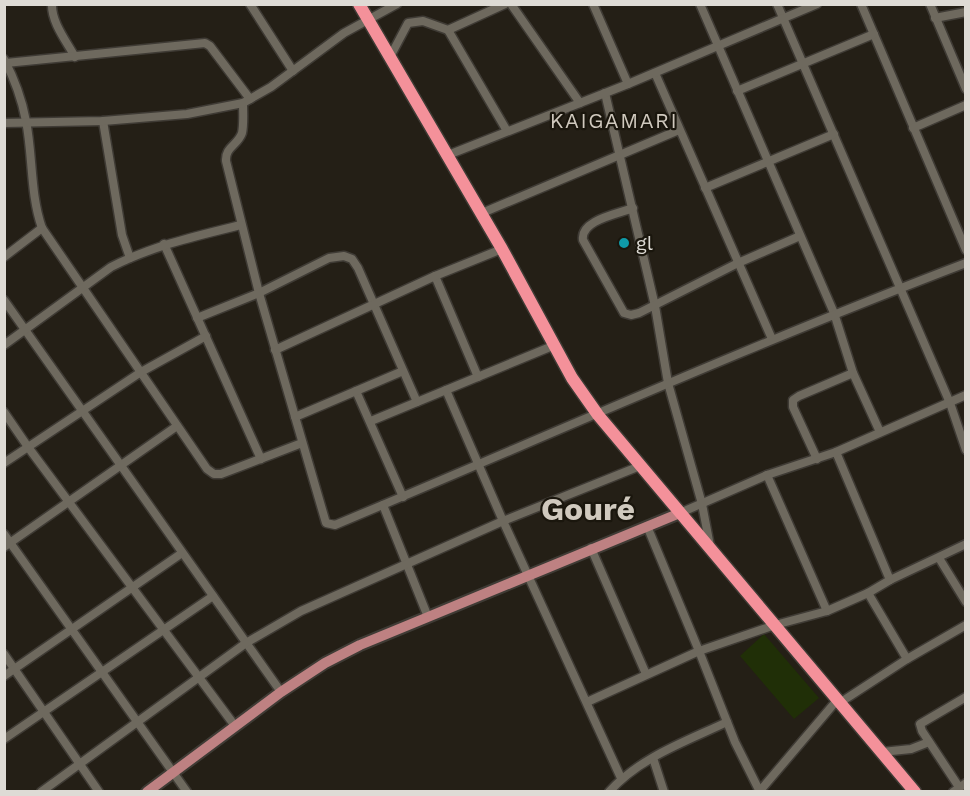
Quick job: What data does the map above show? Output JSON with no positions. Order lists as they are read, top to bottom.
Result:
{
  "districts": ["KAIGAMARI", "Gouré"],
  "places": ["gl"]
}
